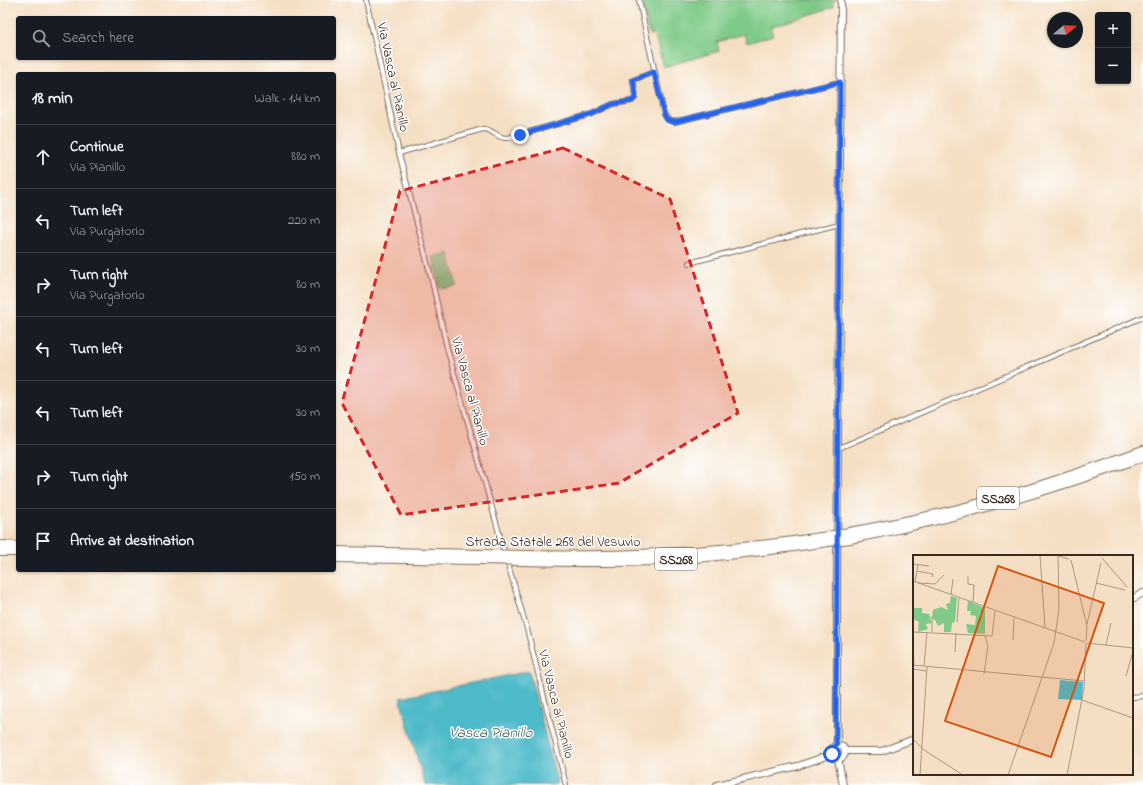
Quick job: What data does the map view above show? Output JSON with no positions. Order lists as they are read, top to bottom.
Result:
{
  "streets": {
    "highway": ["SS268", "Strada Statale 268 del Vesuvio"],
    "street": ["Via Vasca al Pianillo"]
  },
  "water": ["Vasca Pianillo"],
  "north": "right",
  "page": {
    "map_buttons": ["+", "−"],
    "search": "Search here",
    "heading": ["18 min", "Walk · 1.4 km"],
    "list": [
      ["Continue", "Via Pianillo", "880 m"],
      ["Turn left", "Via Purgatorio", "220 m"],
      ["Turn right", "Via Purgatorio", "80 m"],
      ["Turn left", "30 m"],
      ["Turn left", "30 m"],
      ["Turn right", "150 m"],
      "Arrive at destination"
    ]
  }
}
